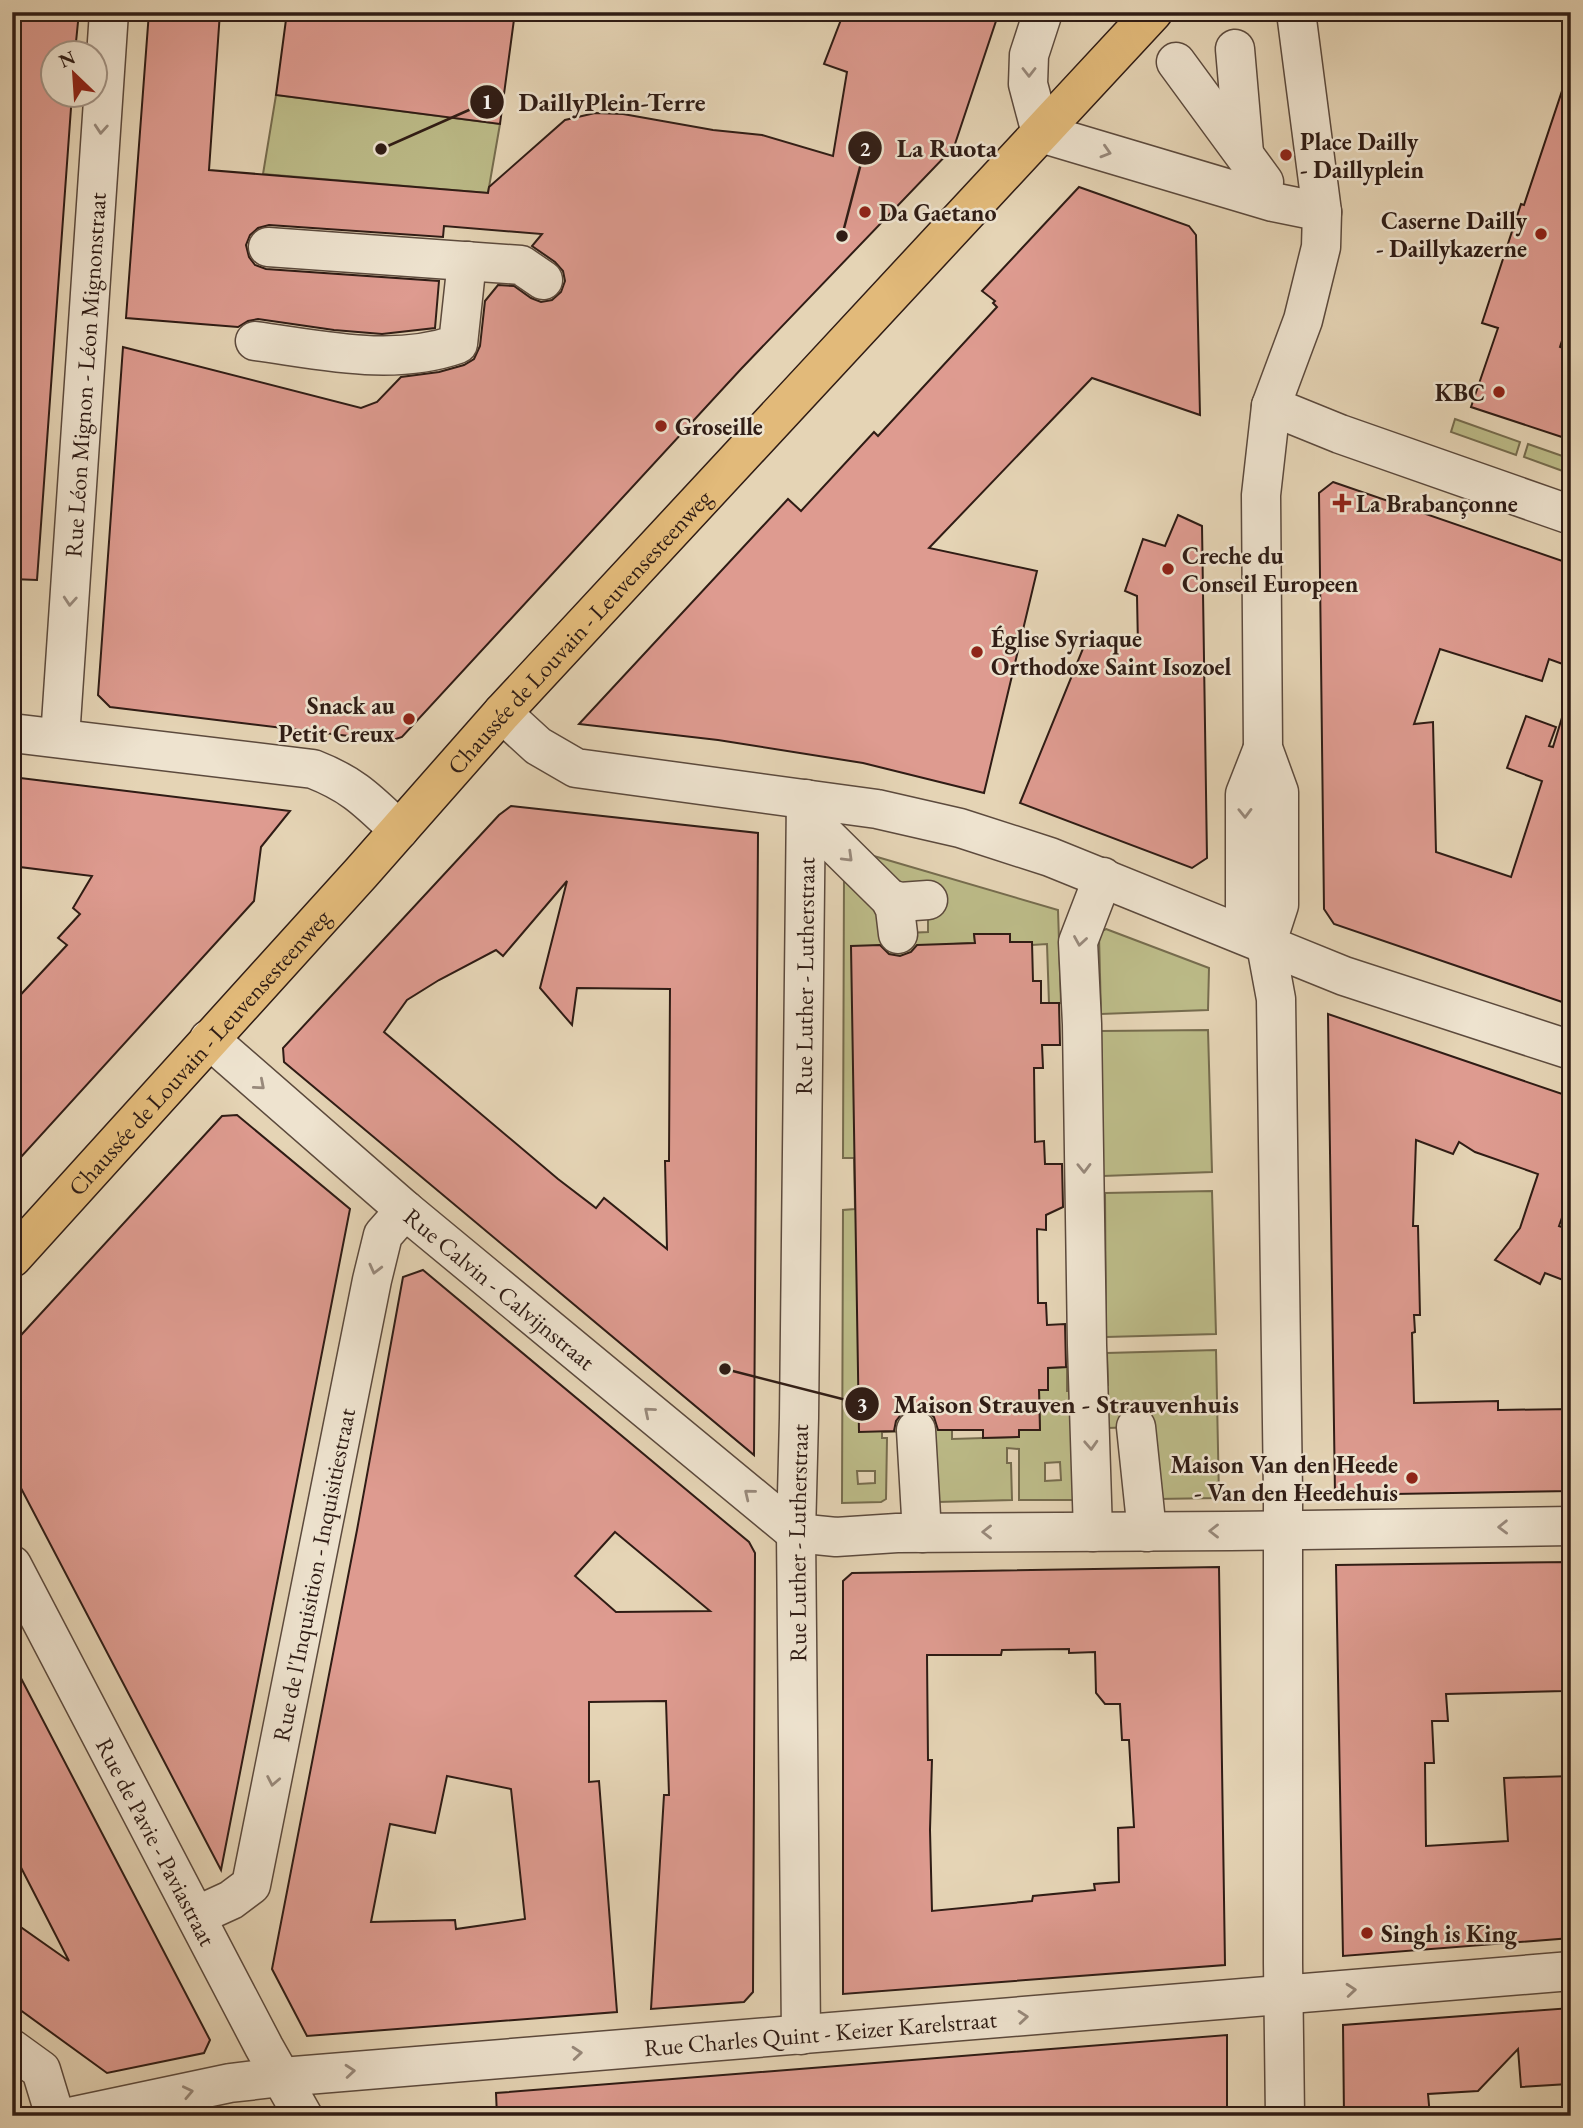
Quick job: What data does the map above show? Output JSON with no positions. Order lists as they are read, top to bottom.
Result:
{
  "streets": {
    "main road": ["Chaussée de Louvain - Leuvensesteenweg"],
    "street": [
      "Rue Léon Mignon - Léon Mignonstraat",
      "Rue Luther - Lutherstraat",
      "Rue Calvin - Calvijnstraat",
      "Rue de l'Inquisition - Inquisitiestraat",
      "Rue de Pavie - Paviastraat",
      "Rue Charles Quint - Keizer Karelstraat"
    ]
  },
  "crossings": [
    ["Chaussée de Louvain - Leuvensesteenweg", "Rue Calvin - Calvijnstraat"],
    ["Rue Luther - Lutherstraat", "Rue Calvin - Calvijnstraat"],
    ["Rue Luther - Lutherstraat", "Rue Charles Quint - Keizer Karelstraat"],
    ["Rue Calvin - Calvijnstraat", "Rue de l'Inquisition - Inquisitiestraat"],
    ["Rue de l'Inquisition - Inquisitiestraat", "Rue de Pavie - Paviastraat"],
    ["Rue de Pavie - Paviastraat", "Rue Charles Quint - Keizer Karelstraat"]
  ],
  "one_way": ["Rue Léon Mignon - Léon Mignonstraat", "Rue de l'Inquisition - Inquisitiestraat", "Rue Charles Quint - Keizer Karelstraat"],
  "places": {
    "other": [
      "DaillyPlein-Terre",
      "Place Dailly - Daillyplein",
      "Da Gaetano",
      "Caserne Dailly - Daillykazerne",
      "La Ruota",
      "KBC",
      "Groseille",
      "Creche du Conseil Europeen",
      "Église Syriaque Orthodoxe Saint Isozoel",
      "Snack au Petit Creux",
      "Maison Strauven - Strauvenhuis",
      "Maison Van den Heede - Van den Heedehuis",
      "Singh is King"
    ],
    "health": ["La Brabançonne"]
  },
  "north": "top left"
}
